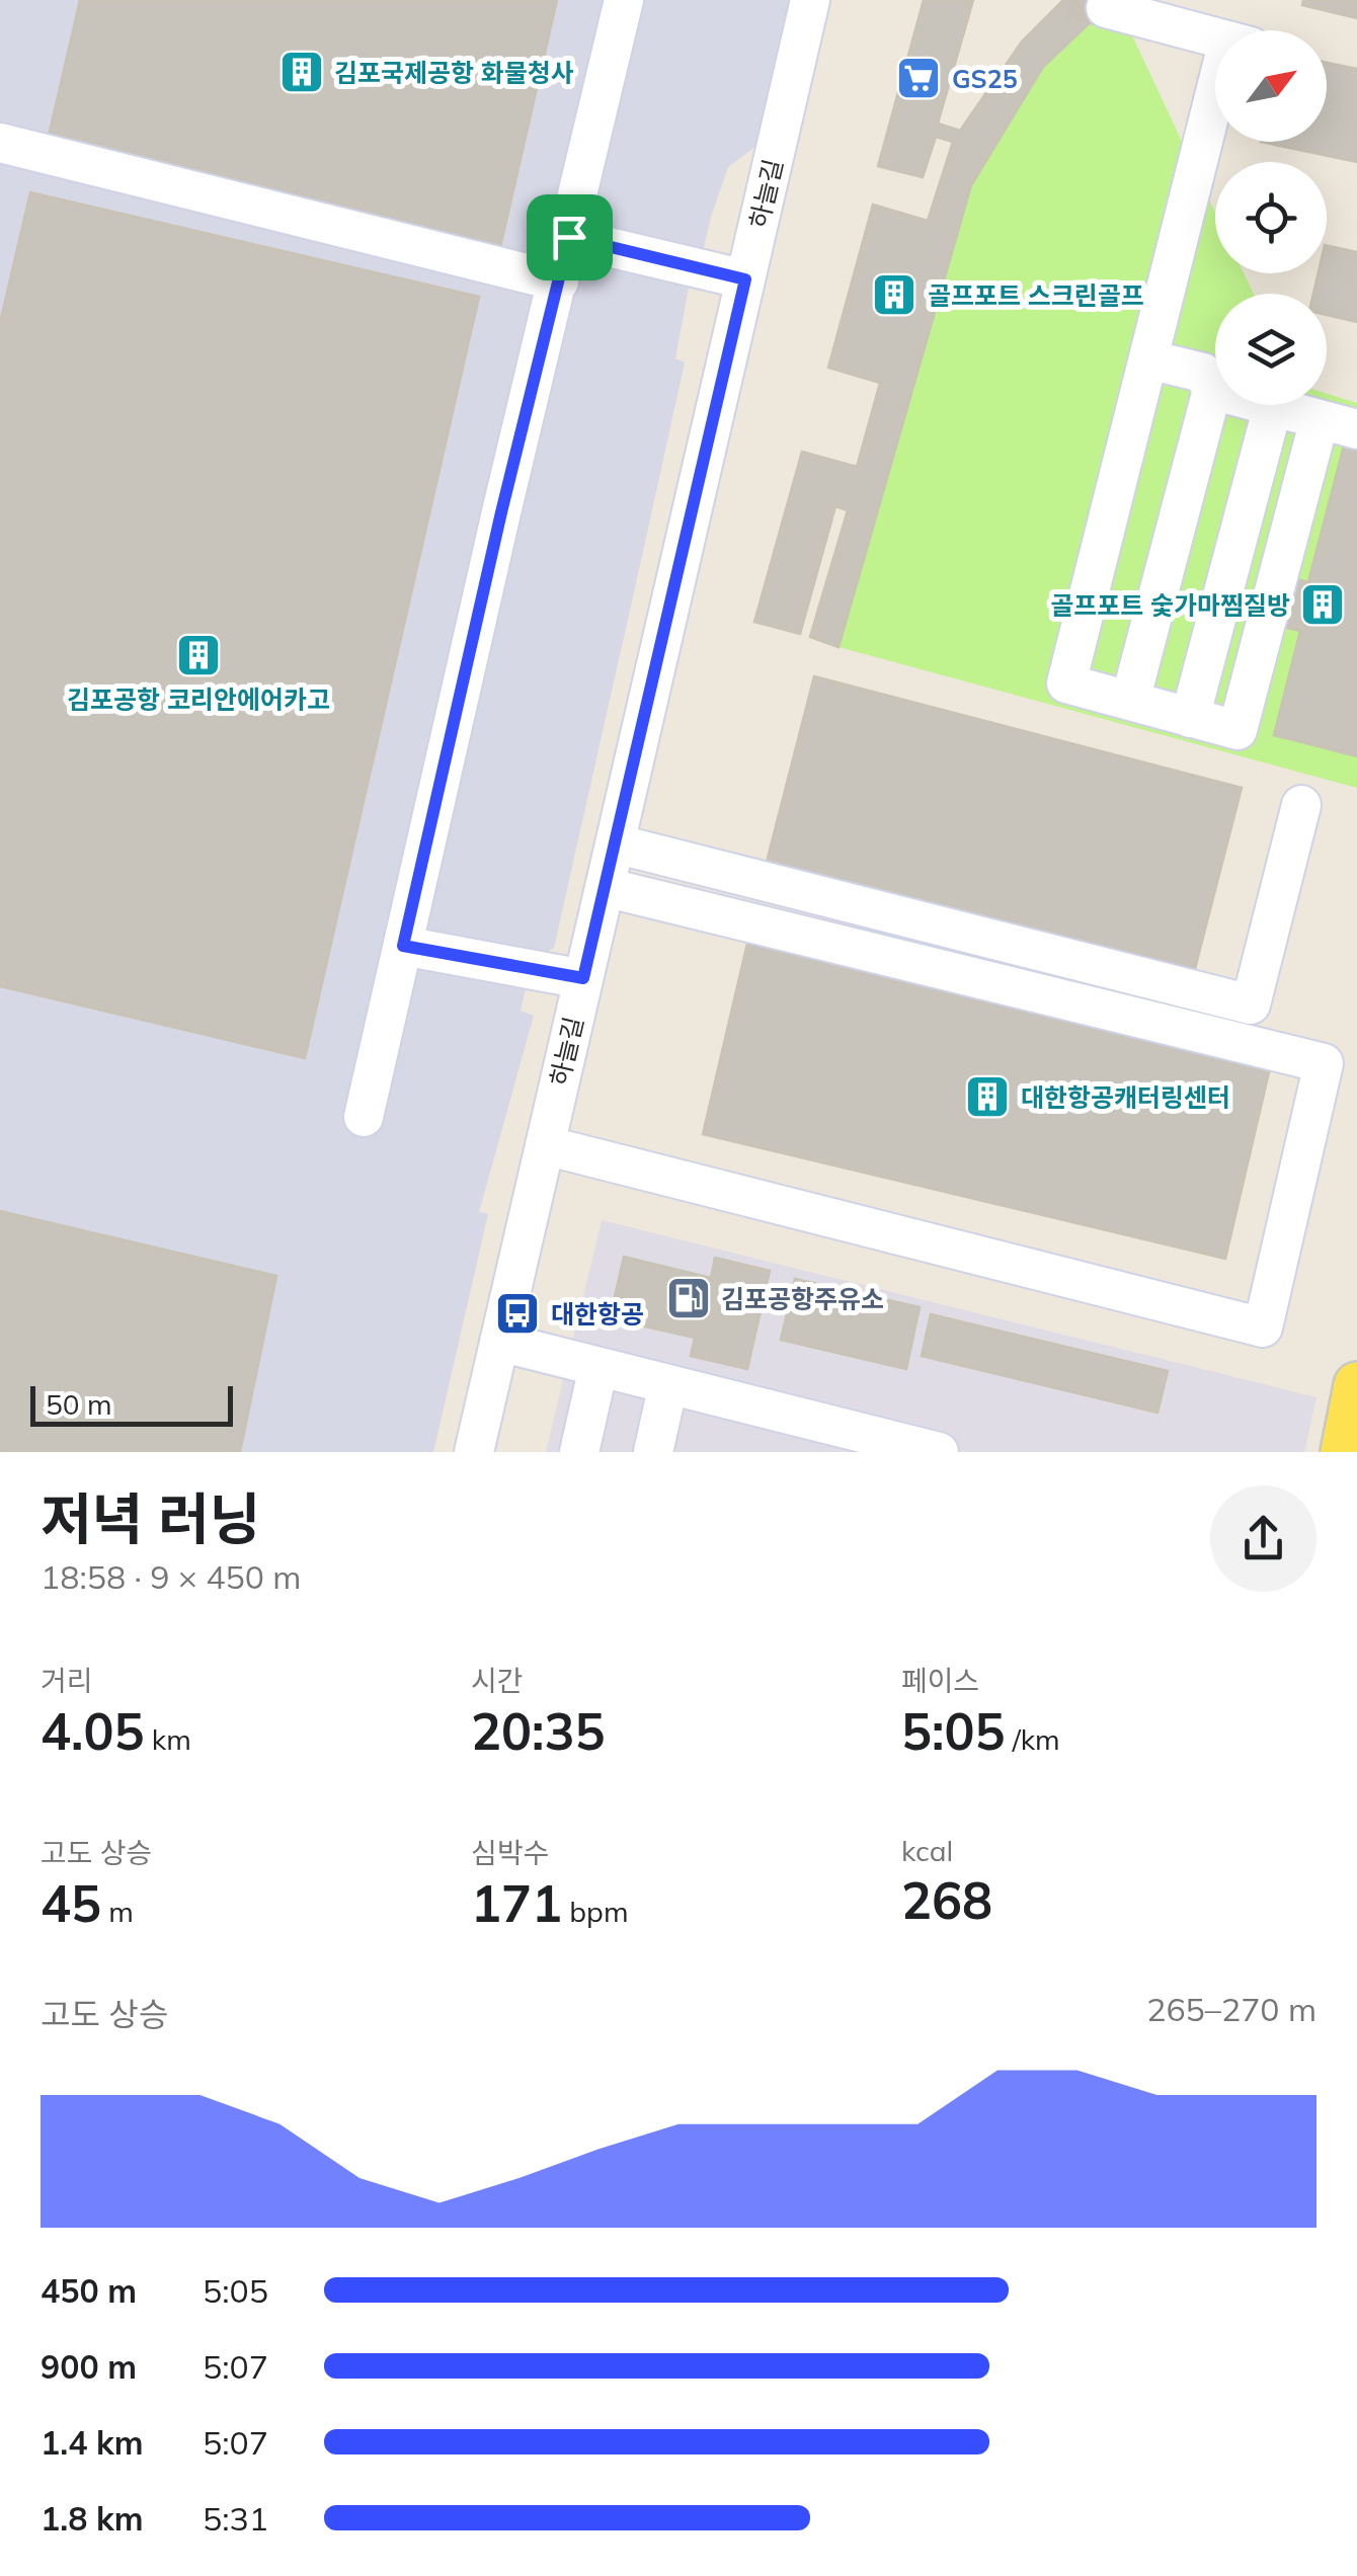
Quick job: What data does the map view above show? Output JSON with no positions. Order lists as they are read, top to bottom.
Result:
{
  "streets": {
    "lane": ["하늘길"]
  },
  "places": {
    "building": [
      "김포국제공항 화물청사",
      "골프포트 스크린골프",
      "골프포트 숯가마찜질방",
      "김포공항 코리안에어카고",
      "대한항공캐터링센터"
    ],
    "supermarket": ["GS25"],
    "fuel station": ["김포공항주유소"],
    "bus stop": ["대한항공"]
  },
  "scale_bar": "50 m",
  "north": "top right",
  "page": {
    "scale": "50 m",
    "heading": ["저녁 러닝", "18:58 · 9 × 450 m"],
    "stats": [
      ["거리", "4.05 km"],
      ["시간", "20:35"],
      ["페이스", "5:05 /km"],
      ["고도 상승", "45 m"],
      ["심박수", "171 bpm"],
      ["kcal", "268"]
    ],
    "chart": ["고도 상승", "265–270 m"],
    "list": [
      {
        "name": "450 m",
        "note": "5:05"
      },
      {
        "name": "900 m",
        "note": "5:07"
      },
      {
        "name": "1.4 km",
        "note": "5:07"
      },
      {
        "name": "1.8 km",
        "note": "5:31"
      }
    ]
  }
}
